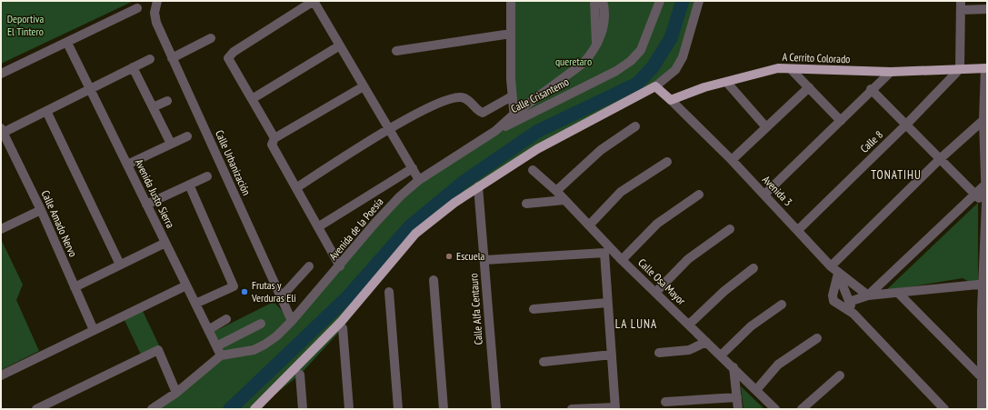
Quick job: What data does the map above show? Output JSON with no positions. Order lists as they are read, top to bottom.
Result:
{
  "streets": {
    "main road": ["A Cerrito Colorado"],
    "street": [
      "Calle Crisantemo",
      "Calle 8",
      "Calle Urbanización",
      "Avenida 3",
      "Avenida Justo Sierra",
      "Calle Amado Nervo",
      "Avenida de la Poesía",
      "Calle Osa Mayor",
      "Calle Alfa Centauro"
    ]
  },
  "crossings": [
    ["A Cerrito Colorado", "Calle 8"],
    ["A Cerrito Colorado", "Avenida 3"],
    ["Calle Crisantemo", "Avenida de la Poesía"],
    ["Calle 8", "Avenida 3"],
    ["Calle Urbanización", "Avenida de la Poesía"],
    ["Avenida Justo Sierra", "Avenida de la Poesía"]
  ],
  "districts": ["TONATIHU", "LA LUNA"],
  "parks": ["Deportiva El Tintero", "queretaro"],
  "places": ["Escuela", "Frutas y Verduras Eli"]
}
